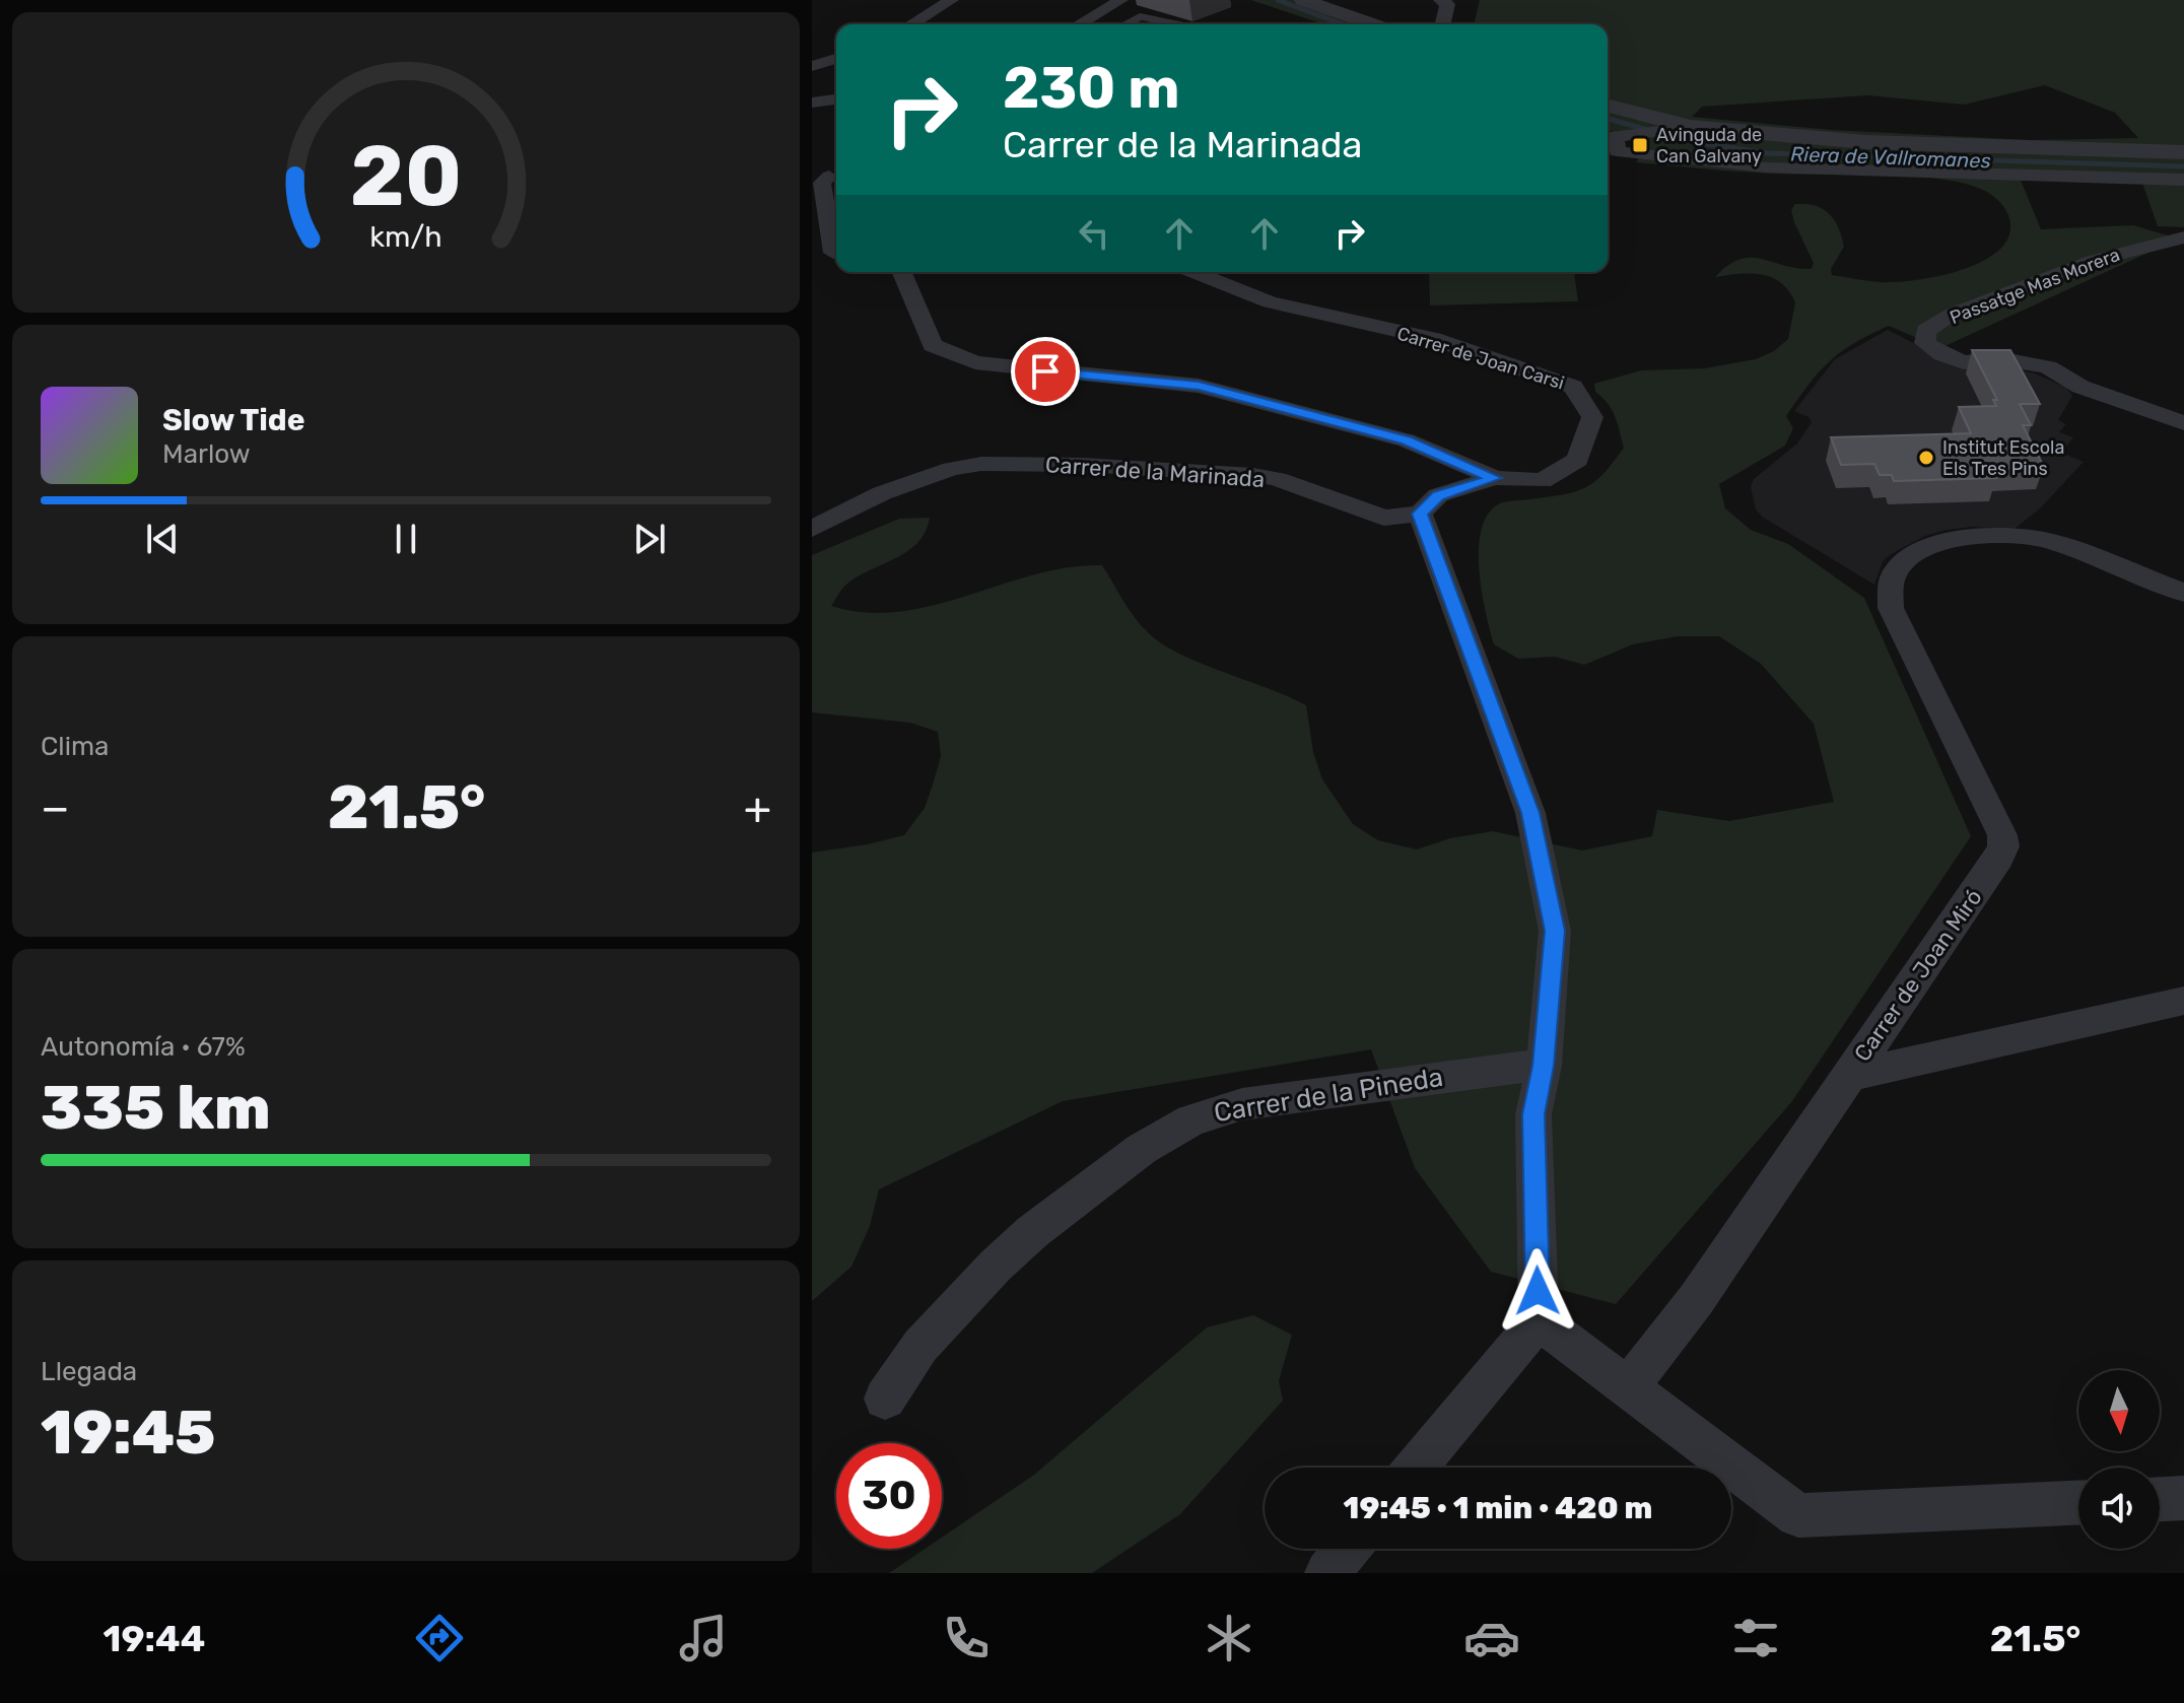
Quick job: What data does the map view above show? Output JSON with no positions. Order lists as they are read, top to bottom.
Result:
{
  "streets": {
    "street": [
      "Passatge Mas Morera",
      "Carrer de Joan Carsi",
      "Carrer de la Marinada",
      "Carrer de Joan Miró",
      "Carrer de la Pineda"
    ]
  },
  "water": ["Riera de Vallromanes"],
  "places": {
    "transit": ["Avinguda de Can Galvany"],
    "other": ["Institut Escola Els Tres Pins"]
  },
  "north": "bottom",
  "page": {
    "turn": ["230 m", "Carrer de la Marinada"],
    "song": ["Slow Tide", "Marlow"],
    "tile": [
      "Clima",
      ["Autonomía · 67%", "335 km"],
      ["Llegada", "19:45"]
    ],
    "heat": ["−", "21.5°", "+"],
    "limit": "30",
    "trip": "19:45 · 1 min · 420 m",
    "tabs": ["19:44", "21.5°"],
    "gauge": ["20", "km/h"]
  }
}
